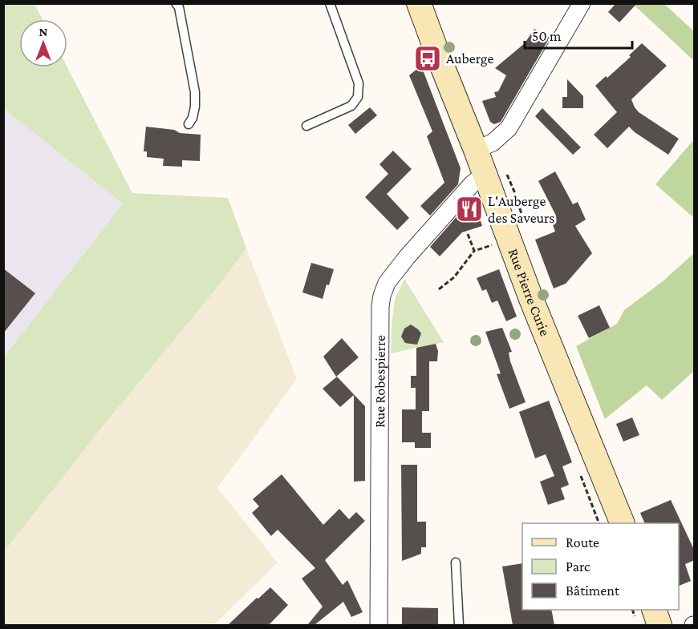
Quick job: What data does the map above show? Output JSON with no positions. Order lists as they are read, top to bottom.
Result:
{
  "streets": {
    "main road": ["Rue Pierre Curie"],
    "street": ["Rue Robespierre"]
  },
  "crossings": [
    ["Rue Pierre Curie", "Rue Robespierre"]
  ],
  "places": {
    "bus stop": ["Auberge"],
    "restaurant": ["L'Auberge des Saveurs"]
  },
  "legend": ["Route", "Parc", "Bâtiment"],
  "scale_bar": "50 m",
  "north": "top"
}
